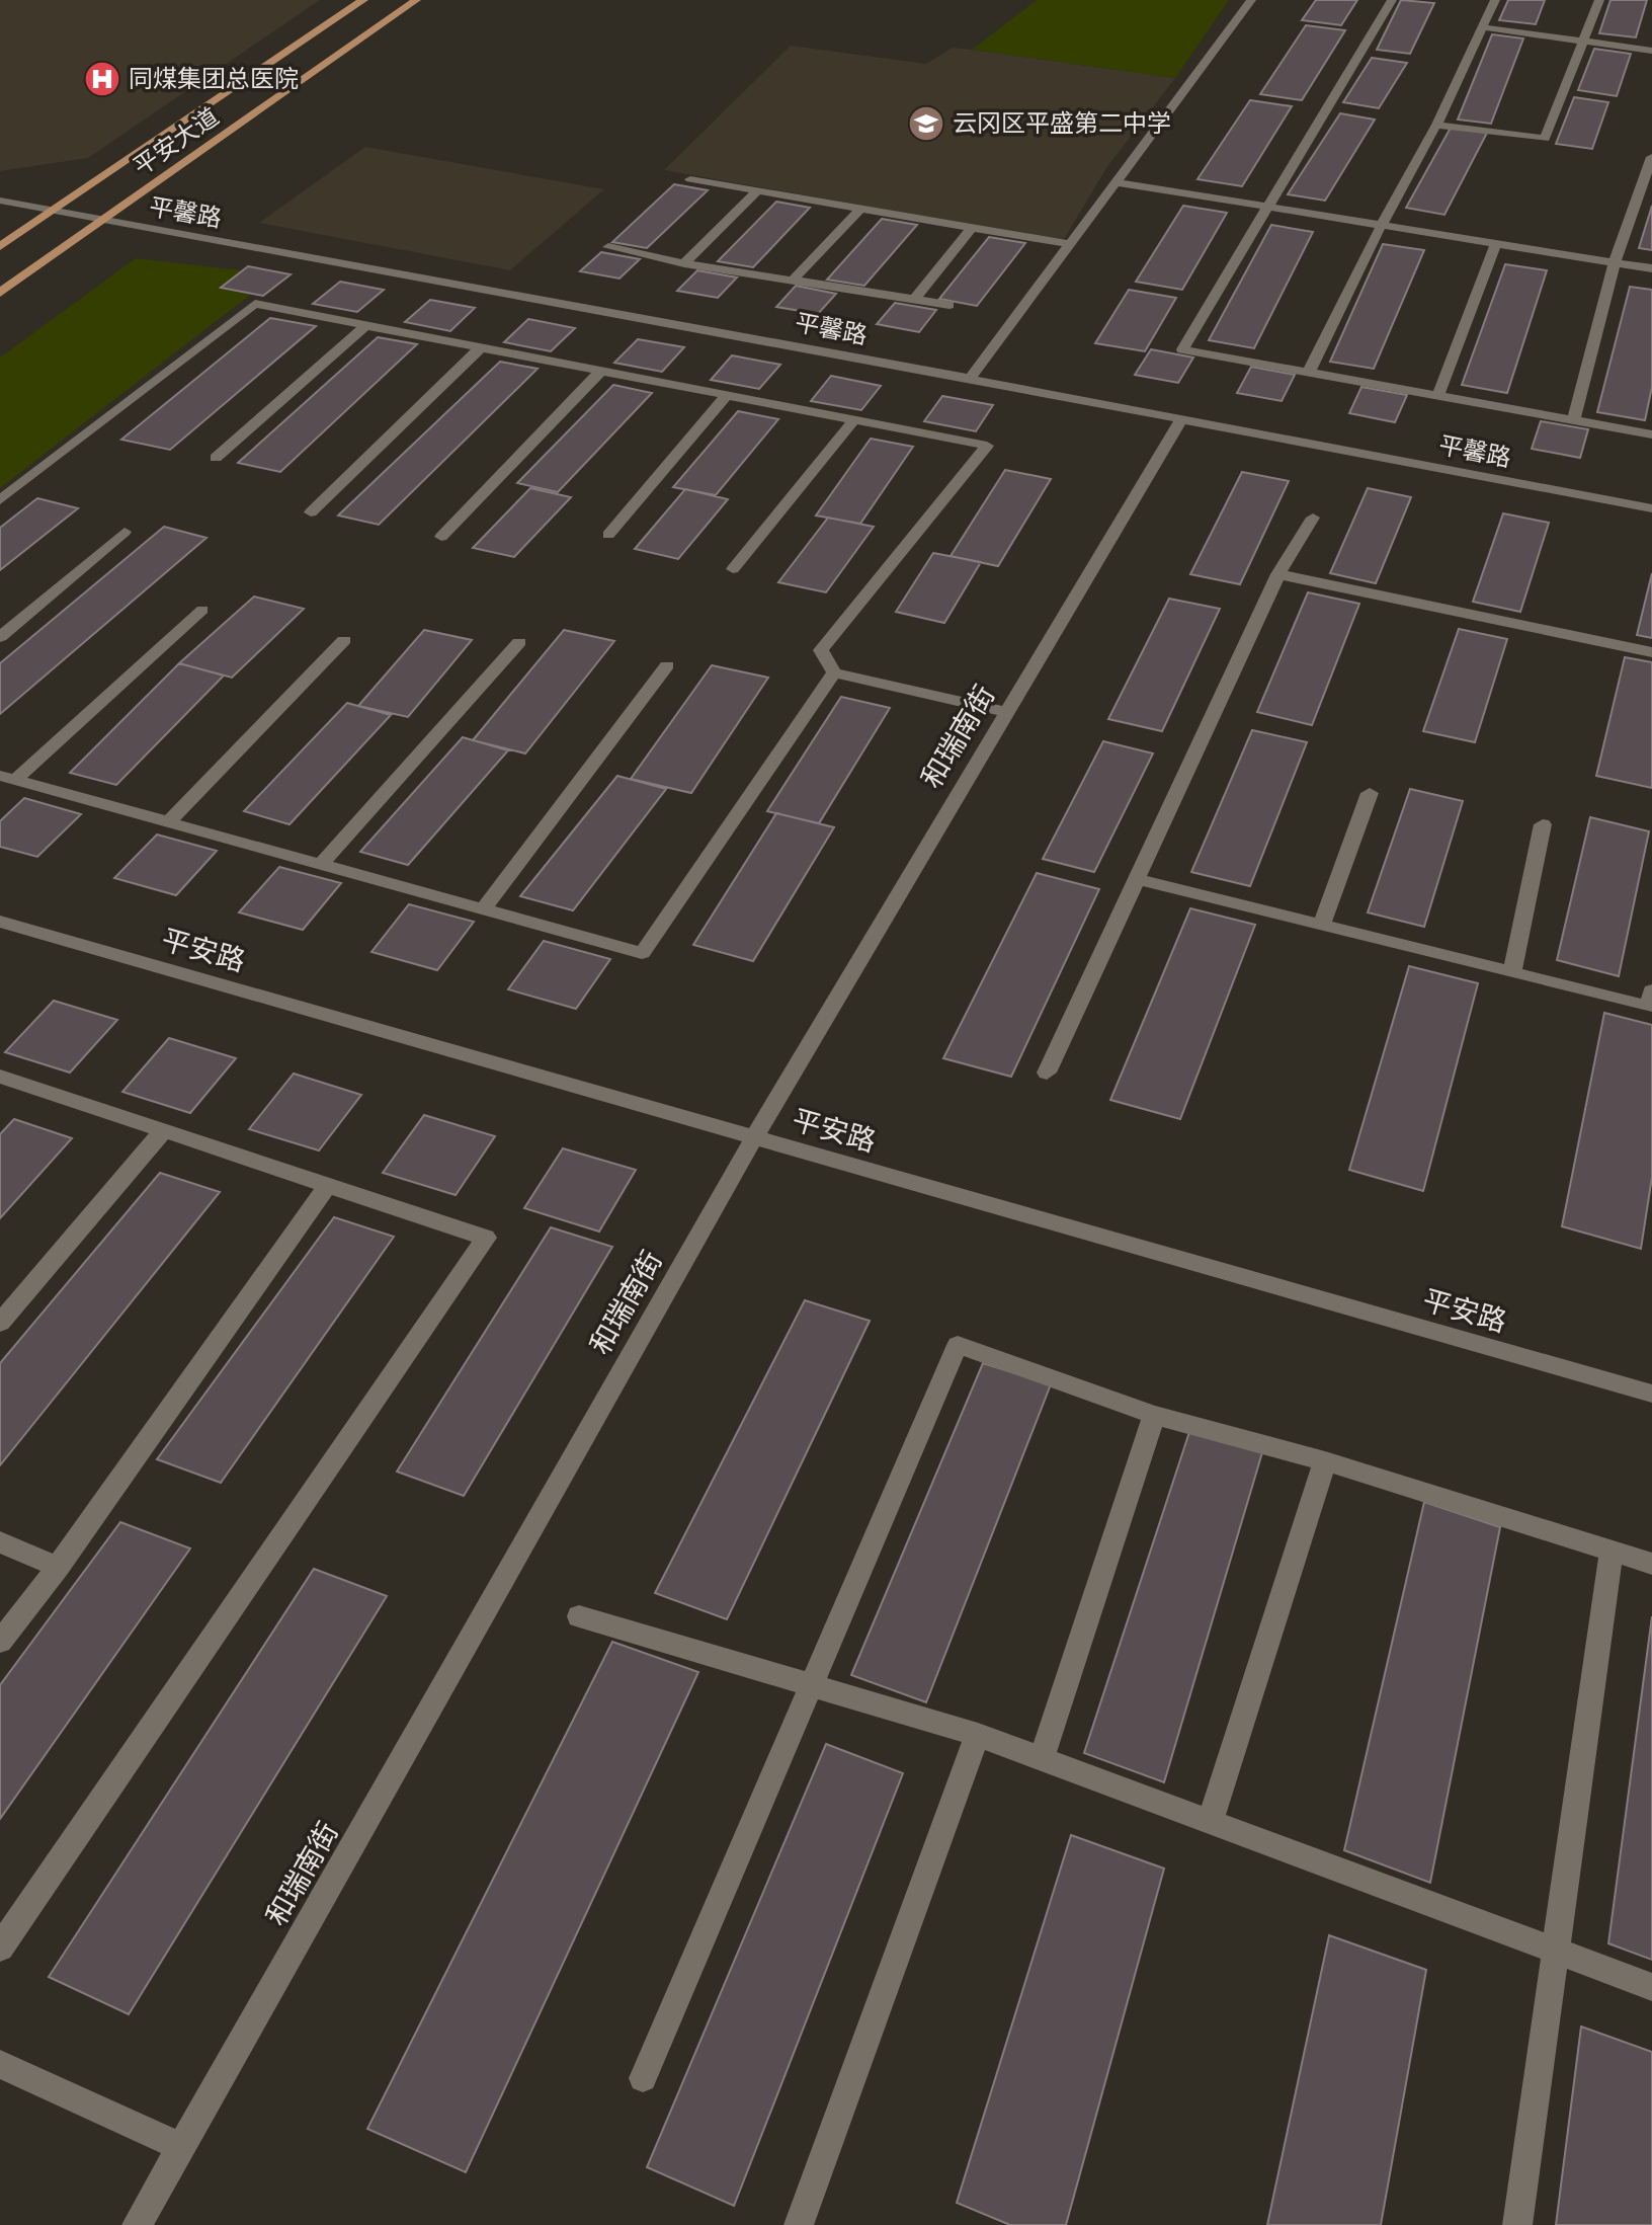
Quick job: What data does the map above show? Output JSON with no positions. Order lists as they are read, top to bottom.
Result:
{
  "streets": {
    "main road": ["平安大道"],
    "street": ["平馨路", "和瑞南街", "平安路"]
  },
  "crossings": [
    ["平安大道", "平馨路"],
    ["平馨路", "和瑞南街"],
    ["和瑞南街", "平安路"]
  ],
  "places": {
    "hospital": ["同煤集团总医院"],
    "school or university": ["云冈区平盛第二中学"]
  }
}
